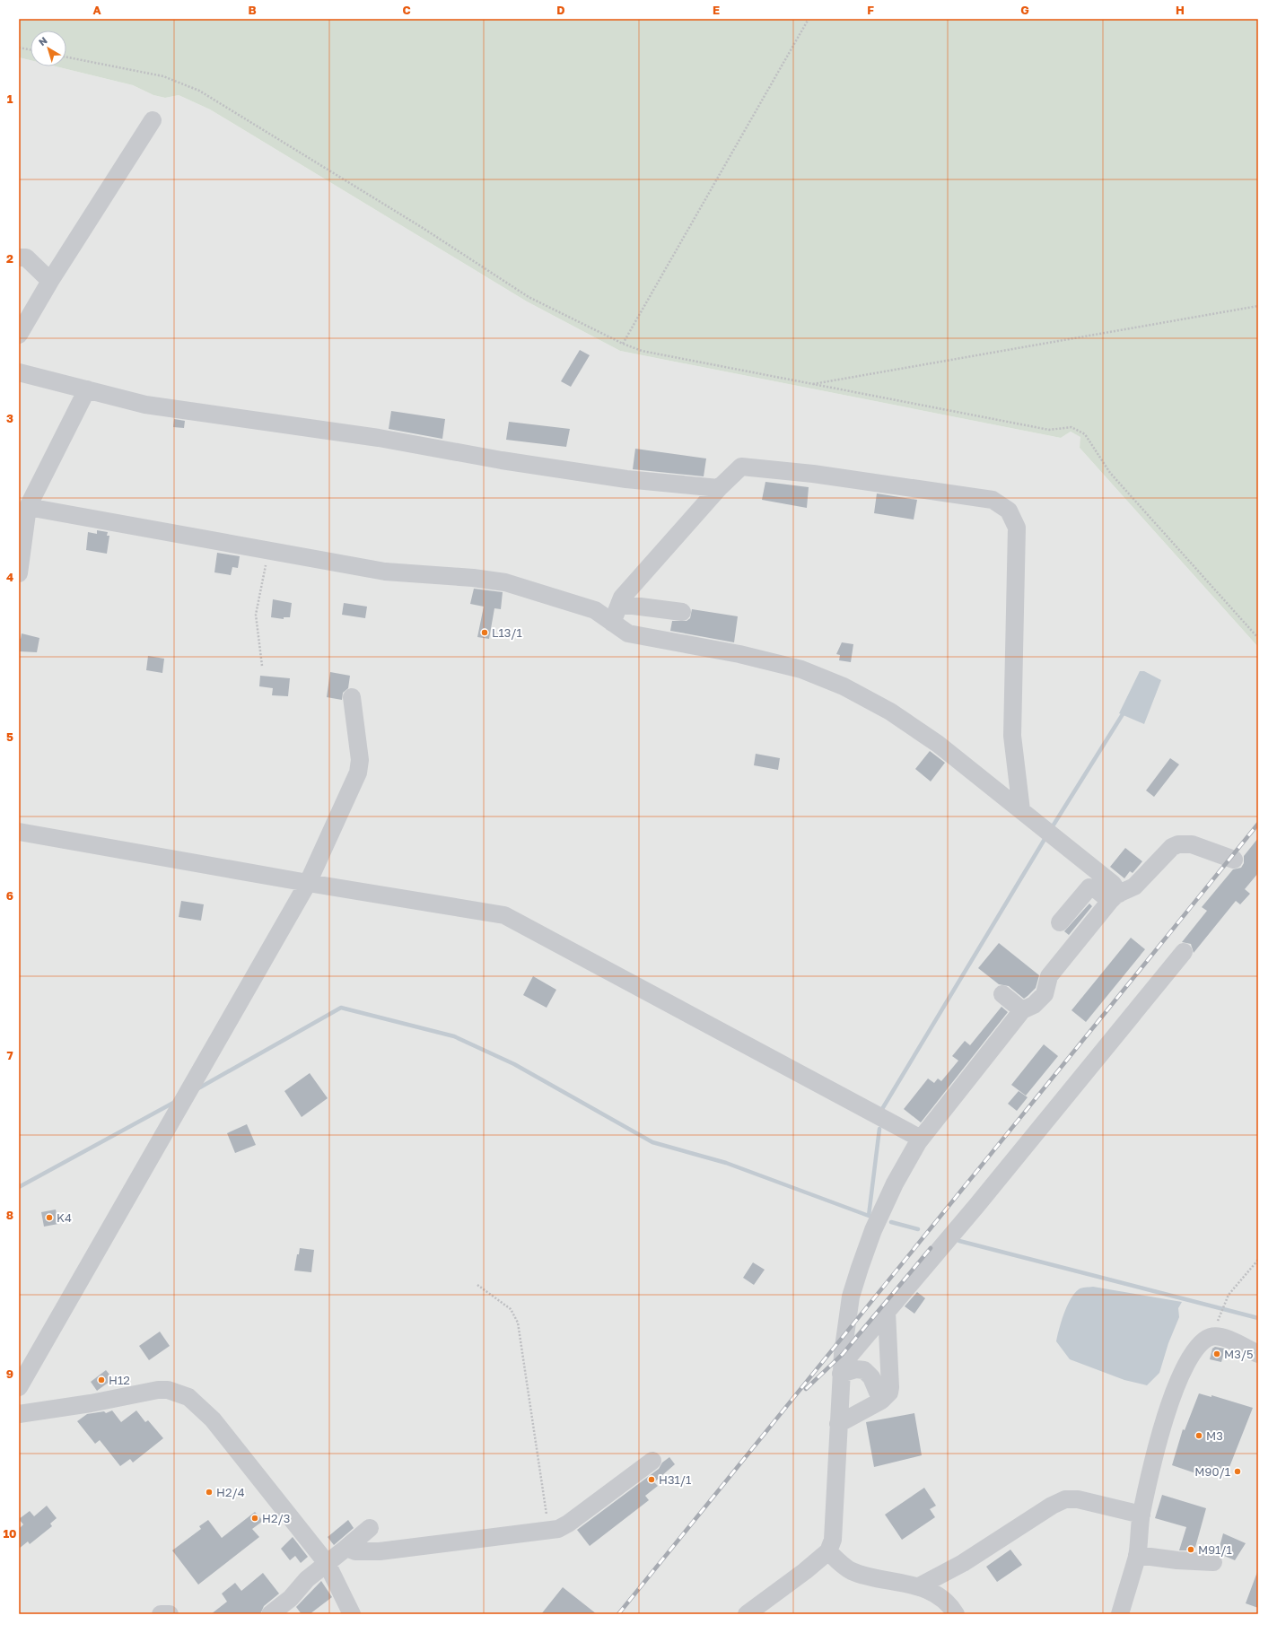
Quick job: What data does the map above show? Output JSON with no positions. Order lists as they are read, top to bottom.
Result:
{
  "places": [
    "L13/1",
    "K4",
    "M3/5",
    "H12",
    "M3",
    "M90/1",
    "H31/1",
    "H2/4",
    "H2/3",
    "M91/1"
  ],
  "north": "top left",
  "grid": {
    "columns": [
      "A",
      "B",
      "C",
      "D",
      "E",
      "F",
      "G",
      "H"
    ],
    "rows": [
      "1",
      "2",
      "3",
      "4",
      "5",
      "6",
      "7",
      "8",
      "9",
      "10"
    ]
  }
}
